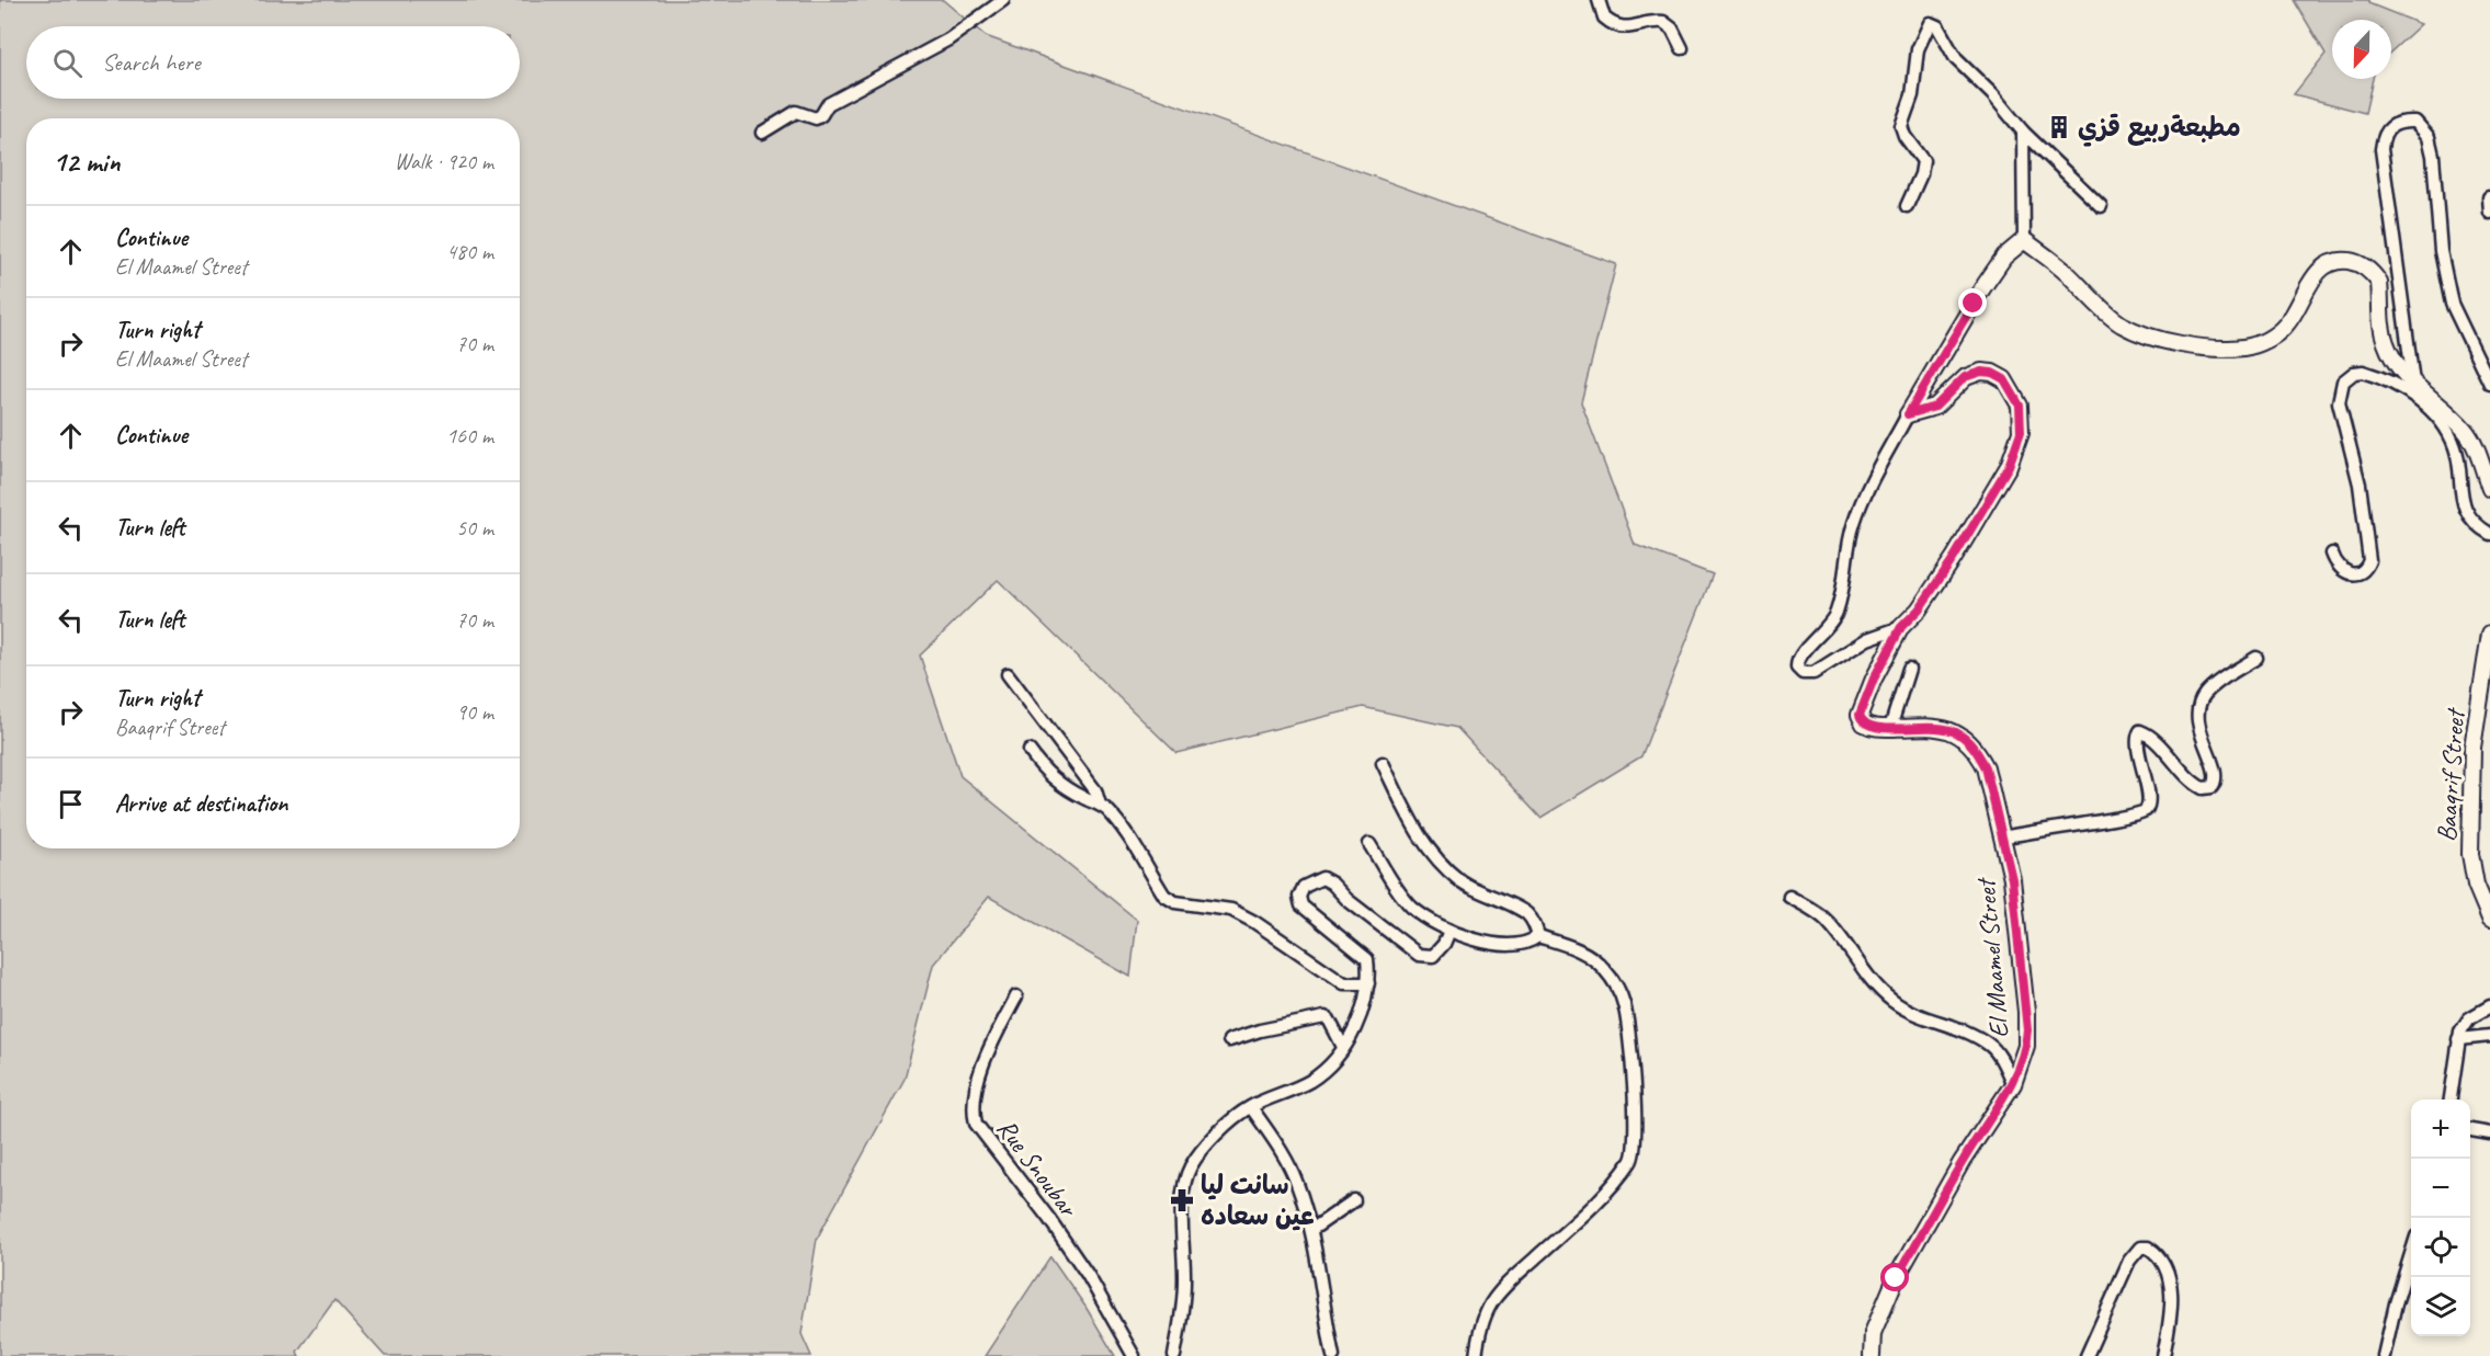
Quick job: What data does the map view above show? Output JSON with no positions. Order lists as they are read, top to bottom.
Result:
{
  "streets": {
    "street": ["Baaqrif Street", "El Maamel Street", "Rue Snoubar"]
  },
  "places": {
    "building": ["مطبعةربيع قزي"],
    "pharmacy": ["سانت ليا عين سعاده"]
  },
  "north": "bottom",
  "page": {
    "search": "Search here",
    "heading": ["12 min", "Walk · 920 m"],
    "list": [
      ["Continue", "El Maamel Street", "480 m"],
      ["Turn right", "El Maamel Street", "70 m"],
      ["Continue", "160 m"],
      ["Turn left", "50 m"],
      ["Turn left", "70 m"],
      ["Turn right", "Baaqrif Street", "90 m"],
      "Arrive at destination"
    ],
    "map_buttons": ["+", "−"]
  }
}
